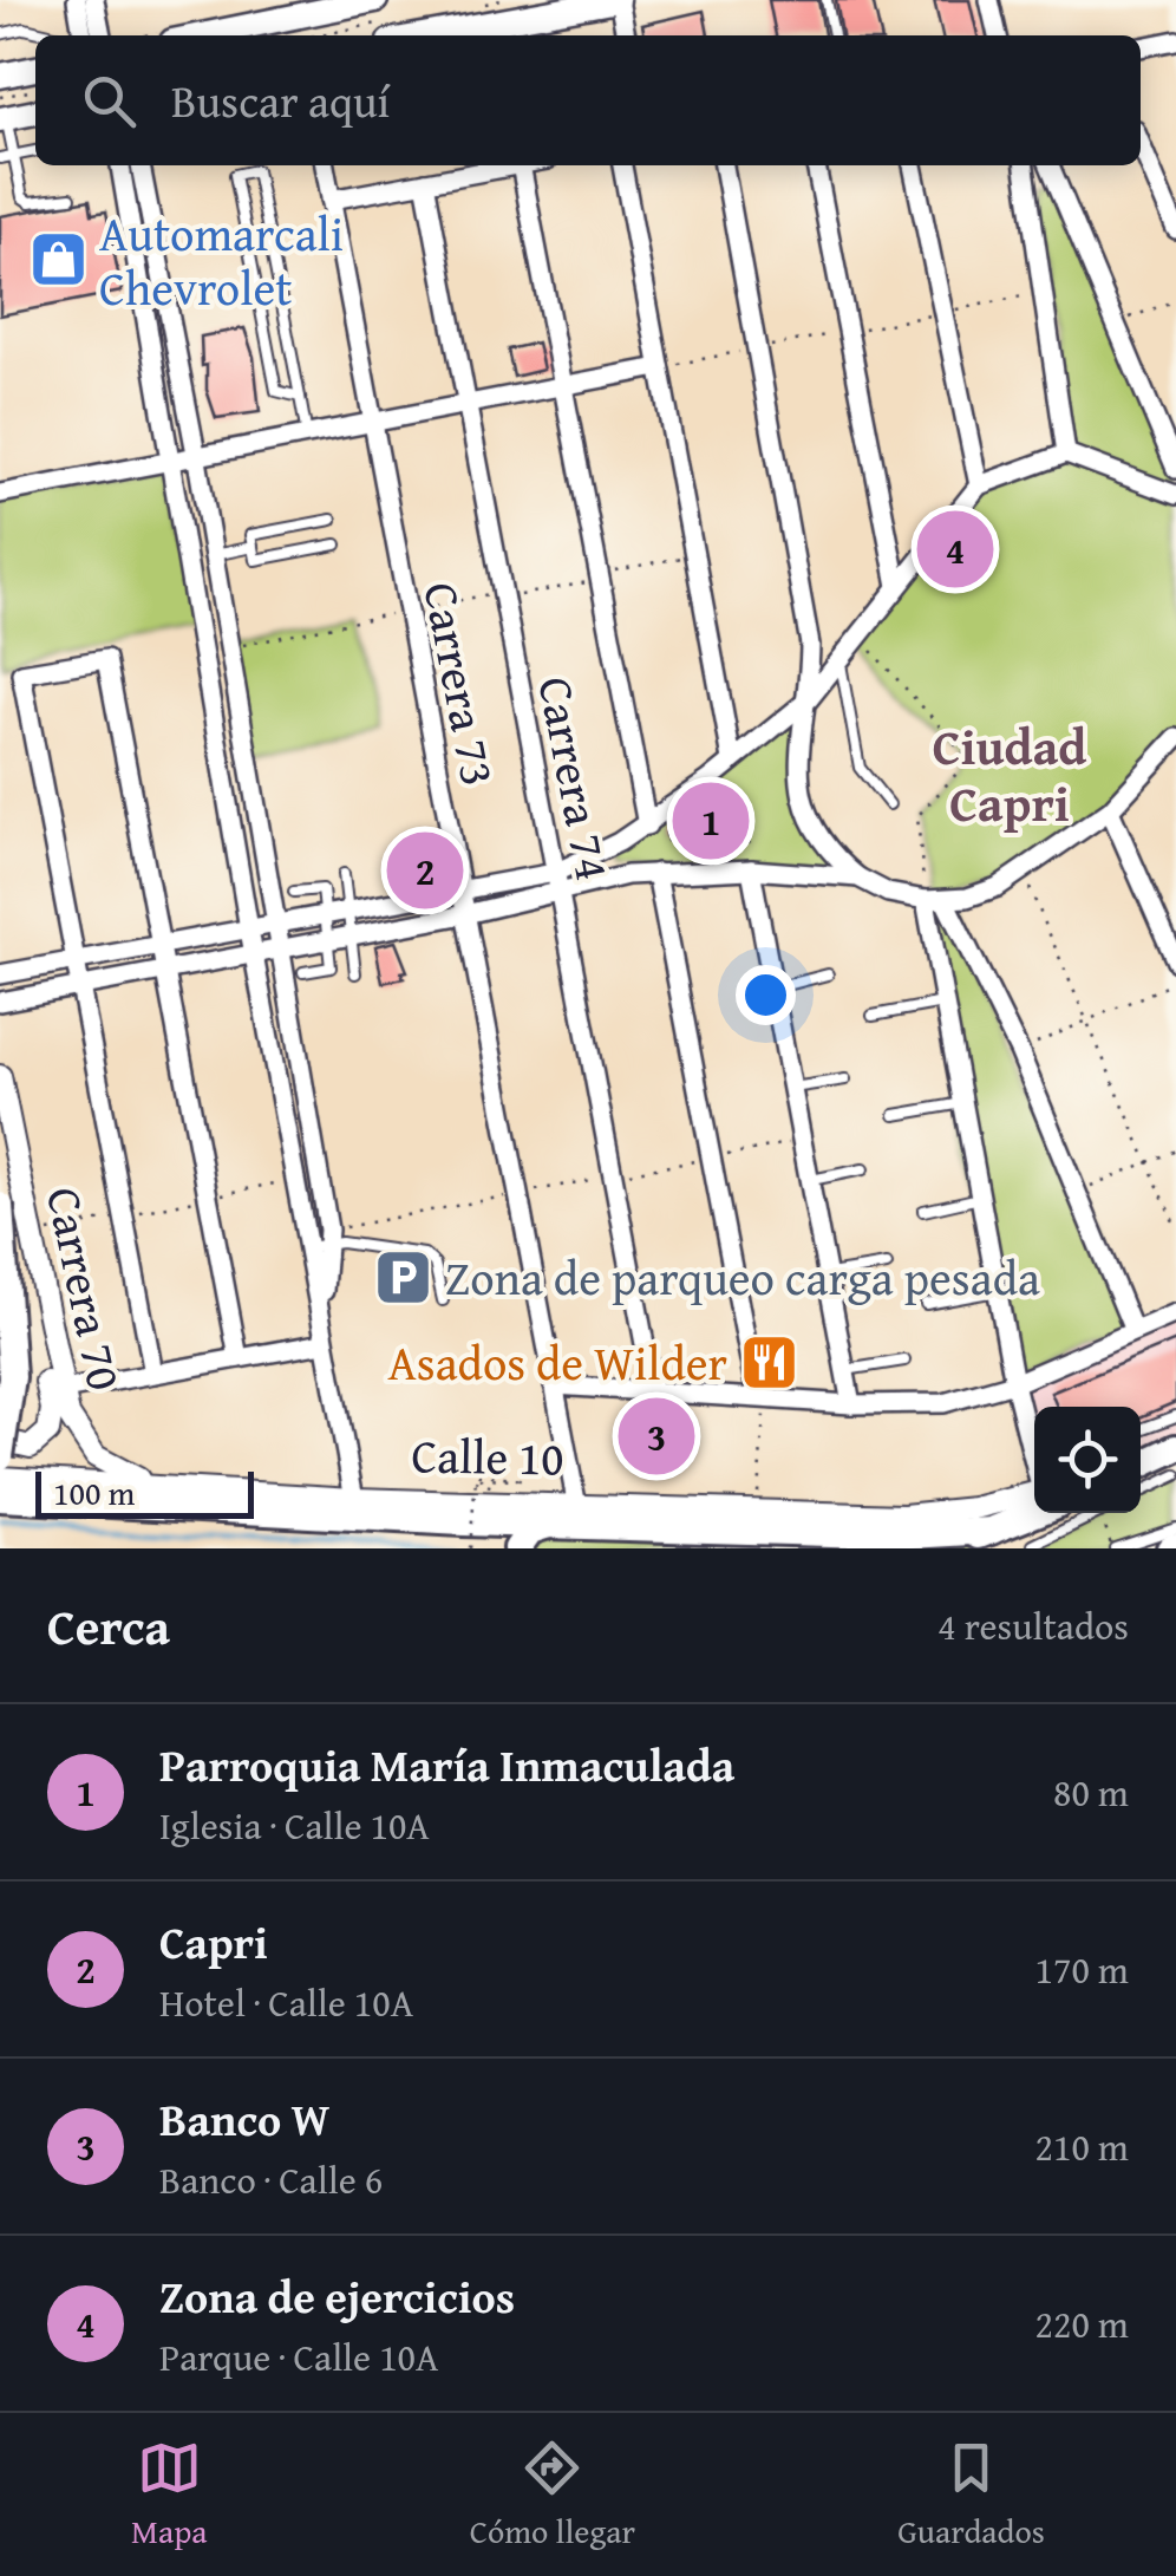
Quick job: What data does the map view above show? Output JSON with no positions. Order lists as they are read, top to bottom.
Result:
{
  "streets": {
    "main road": ["Calle 10"],
    "street": ["Carrera 73", "Carrera 74", "Carrera 70"]
  },
  "crossings": [
    ["Carrera 73", "Calle 10"],
    ["Carrera 70", "Calle 10"]
  ],
  "districts": ["Ciudad Capri"],
  "places": {
    "shop": ["Automarcali Chevrolet"],
    "parking": ["Zona de parqueo carga pesada"],
    "restaurant": ["Asados de Wilder"]
  },
  "scale_bar": "100 m",
  "page": {
    "search": "Buscar aquí",
    "pins": [
      "4",
      "1",
      "2",
      "3"
    ],
    "scale": "100 m",
    "heading": ["Cerca", "4 resultados"],
    "list": [
      {
        "mark": "1",
        "name": "Parroquia María Inmaculada",
        "note": "Iglesia · Calle 10A",
        "value": "80 m"
      },
      {
        "mark": "2",
        "name": "Capri",
        "note": "Hotel · Calle 10A",
        "value": "170 m"
      },
      {
        "mark": "3",
        "name": "Banco W",
        "note": "Banco · Calle 6",
        "value": "210 m"
      },
      {
        "mark": "4",
        "name": "Zona de ejercicios",
        "note": "Parque · Calle 10A",
        "value": "220 m"
      }
    ],
    "nav": ["Mapa", "Cómo llegar", "Guardados"]
  }
}
